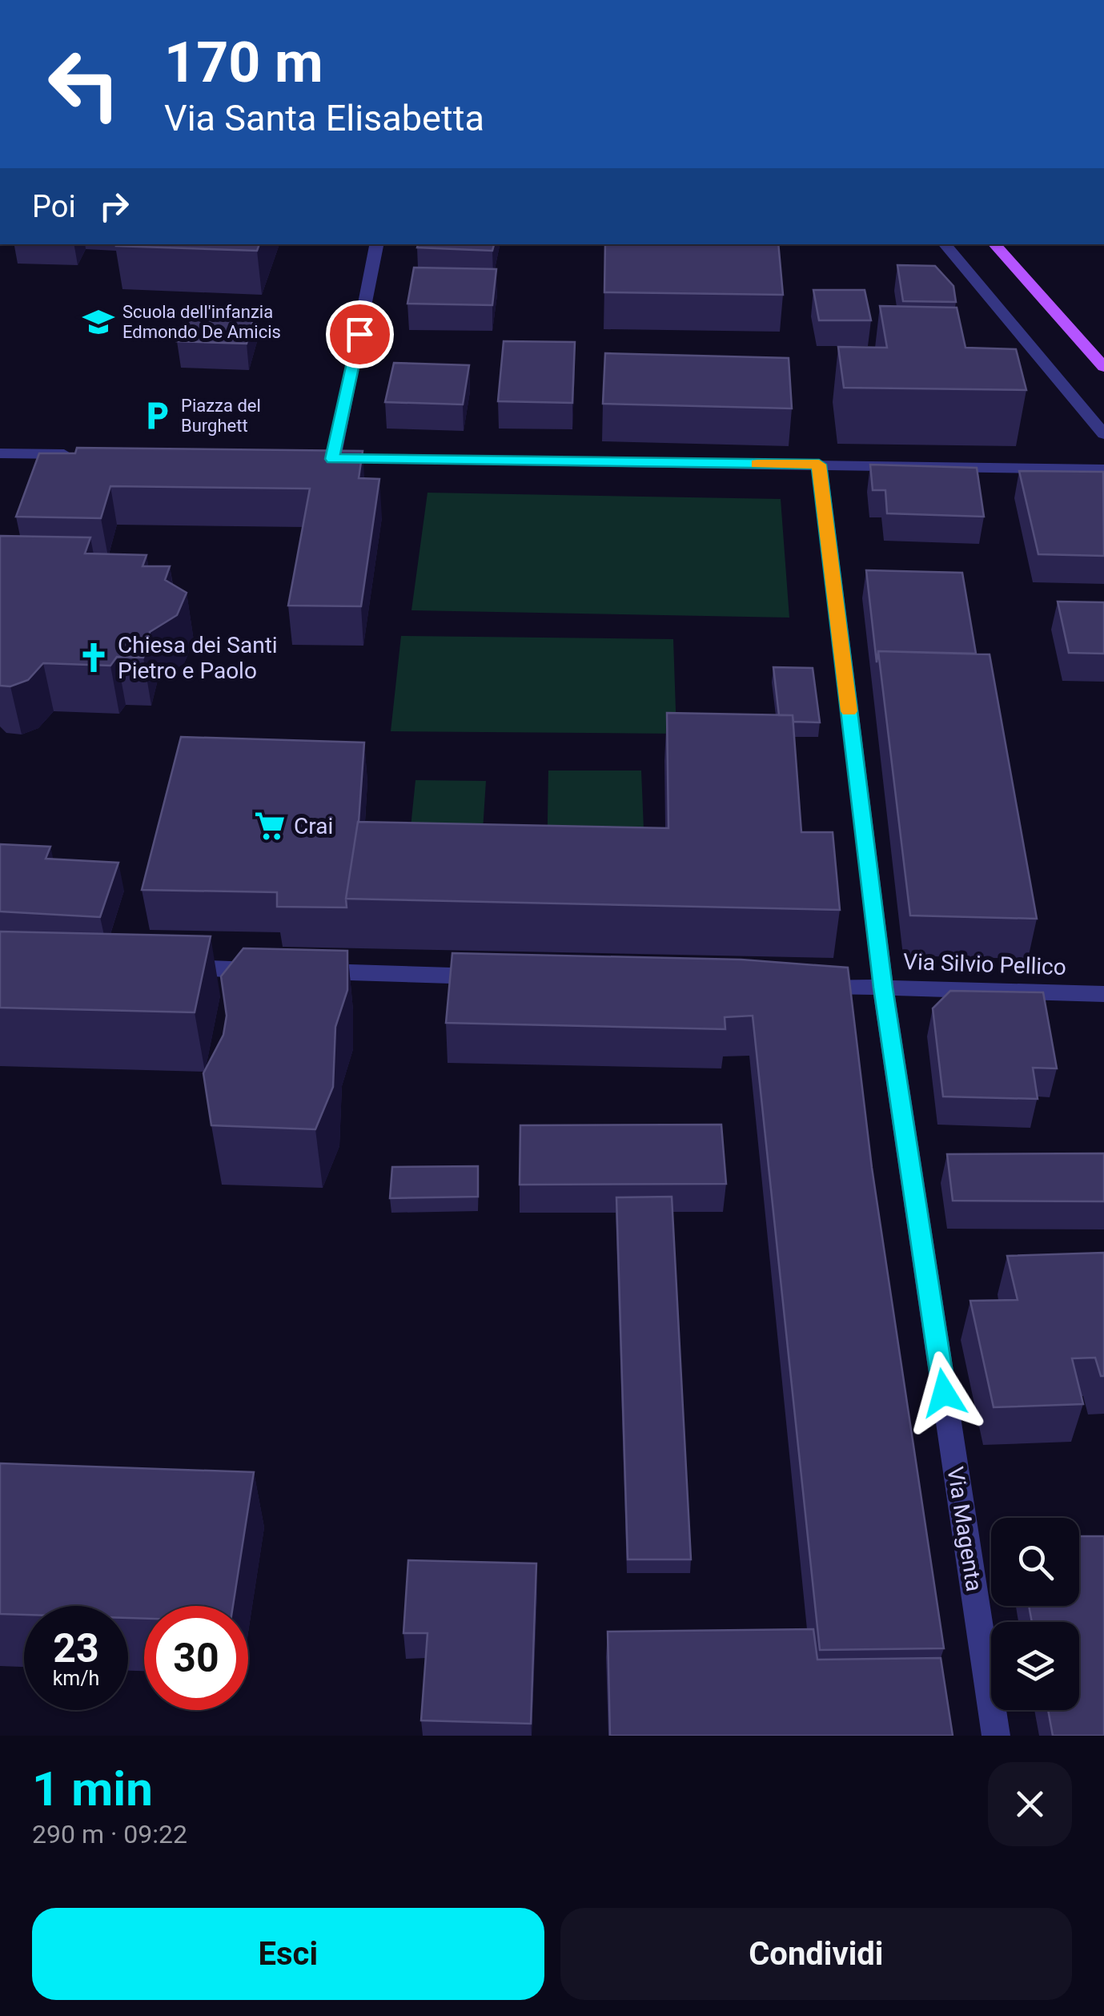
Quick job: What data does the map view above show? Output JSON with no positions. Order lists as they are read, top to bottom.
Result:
{
  "streets": {
    "street": ["Via Silvio Pellico", "Via Magenta"]
  },
  "crossings": [
    ["Via Silvio Pellico", "Via Magenta"]
  ],
  "places": {
    "school or university": ["Scuola dell'infanzia Edmondo De Amicis"],
    "parking": ["Piazza del Burghett"],
    "church": ["Chiesa dei Santi Pietro e Paolo"],
    "supermarket": ["Crai"]
  },
  "page": {
    "turn": ["170 m", "Via Santa Elisabetta"],
    "then": "Poi",
    "speed": "23 km/h",
    "limit": "30",
    "heading": ["1 min", "290 m · 09:22"],
    "buttons": ["Esci", "Condividi"]
  }
}
